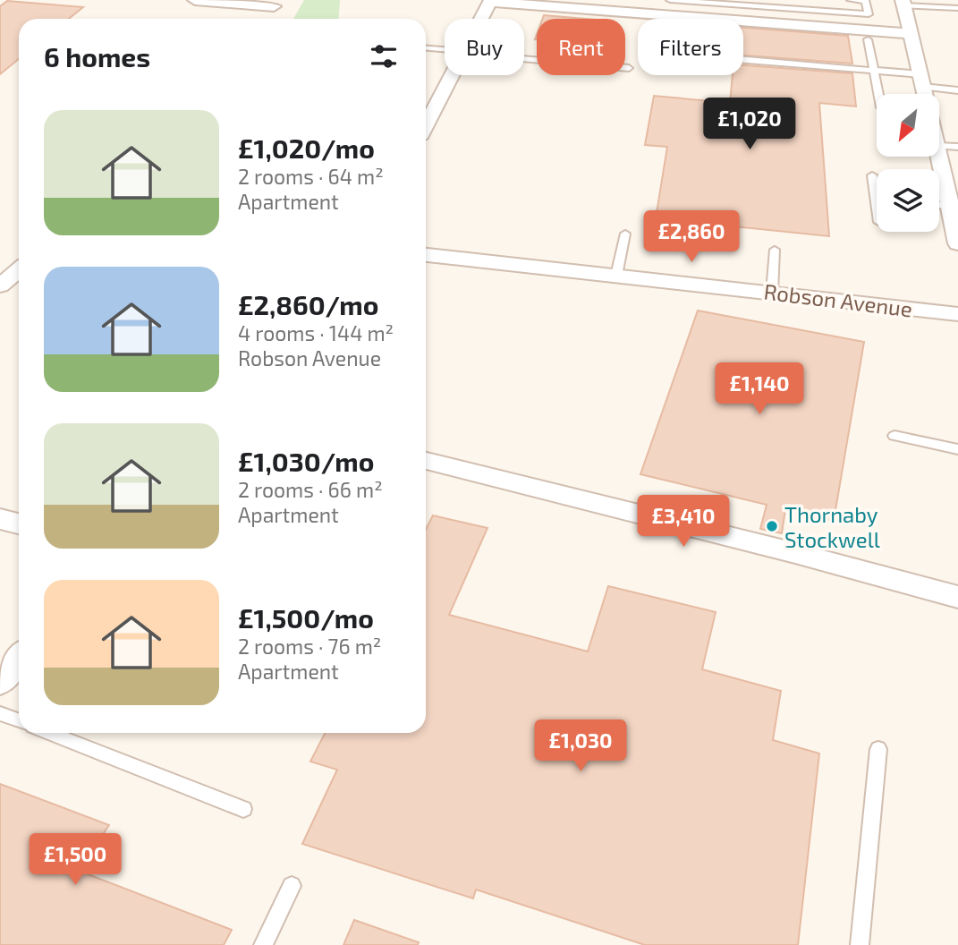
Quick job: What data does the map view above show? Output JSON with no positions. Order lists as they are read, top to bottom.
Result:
{
  "streets": {
    "street": ["Robson Avenue"]
  },
  "places": ["Thornaby Stockwell"],
  "north": "bottom left",
  "page": {
    "chip": ["Buy", "Rent", "Filters"],
    "heading": "6 homes",
    "list": [
      {
        "name": "£1,020/mo",
        "note": "2 rooms · 64 m² · Apartment"
      },
      {
        "name": "£2,860/mo",
        "note": "4 rooms · 144 m² · Robson Avenue"
      },
      {
        "name": "£1,030/mo",
        "note": "2 rooms · 66 m² · Apartment"
      },
      {
        "name": "£1,500/mo",
        "note": "2 rooms · 76 m² · Apartment"
      }
    ],
    "price": [
      "£1,020",
      "£2,860",
      "£1,140",
      "£3,410",
      "£1,030",
      "£1,500"
    ]
  }
}
